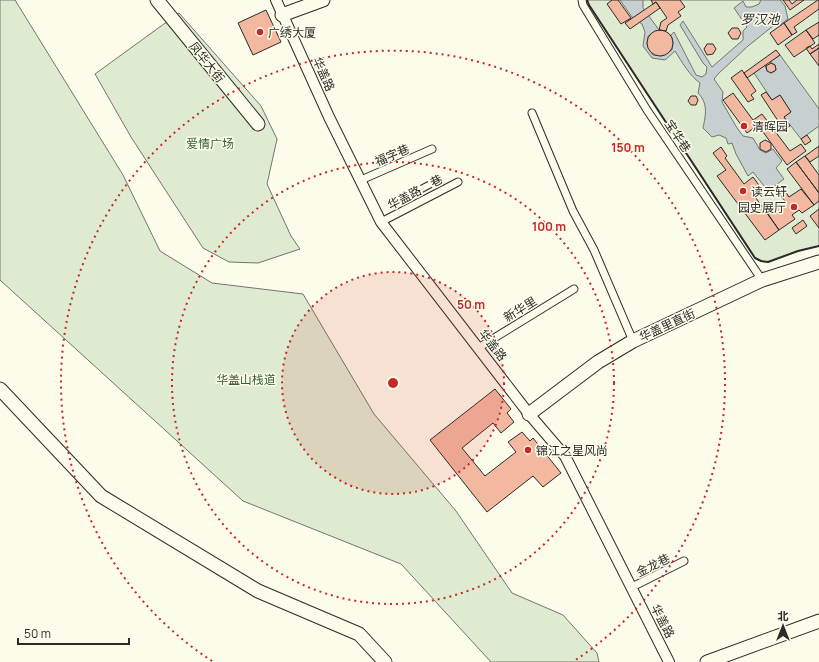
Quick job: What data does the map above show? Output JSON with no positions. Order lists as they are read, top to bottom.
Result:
{
  "streets": {
    "street": ["凤华大街", "华盖路", "华盖里直街"],
    "lane": [
      "宝华巷",
      "福字巷",
      "华盖路二巷",
      "新华里",
      "金龙巷"
    ]
  },
  "crossings": [
    ["华盖路", "福字巷"],
    ["华盖路", "华盖路二巷"],
    ["华盖路", "新华里"],
    ["华盖路", "华盖里直街"],
    ["华盖路", "金龙巷"],
    ["宝华巷", "华盖里直街"]
  ],
  "water": ["罗汉池"],
  "parks": ["爱情广场", "华盖山栈道"],
  "places": [
    "广绣大厦",
    "清晖园",
    "读云轩",
    "园史展厅",
    "锦江之星风尚"
  ],
  "scale_bar": "50 m",
  "north": "top",
  "rings": ["150 m", "100 m", "50 m"]
}
